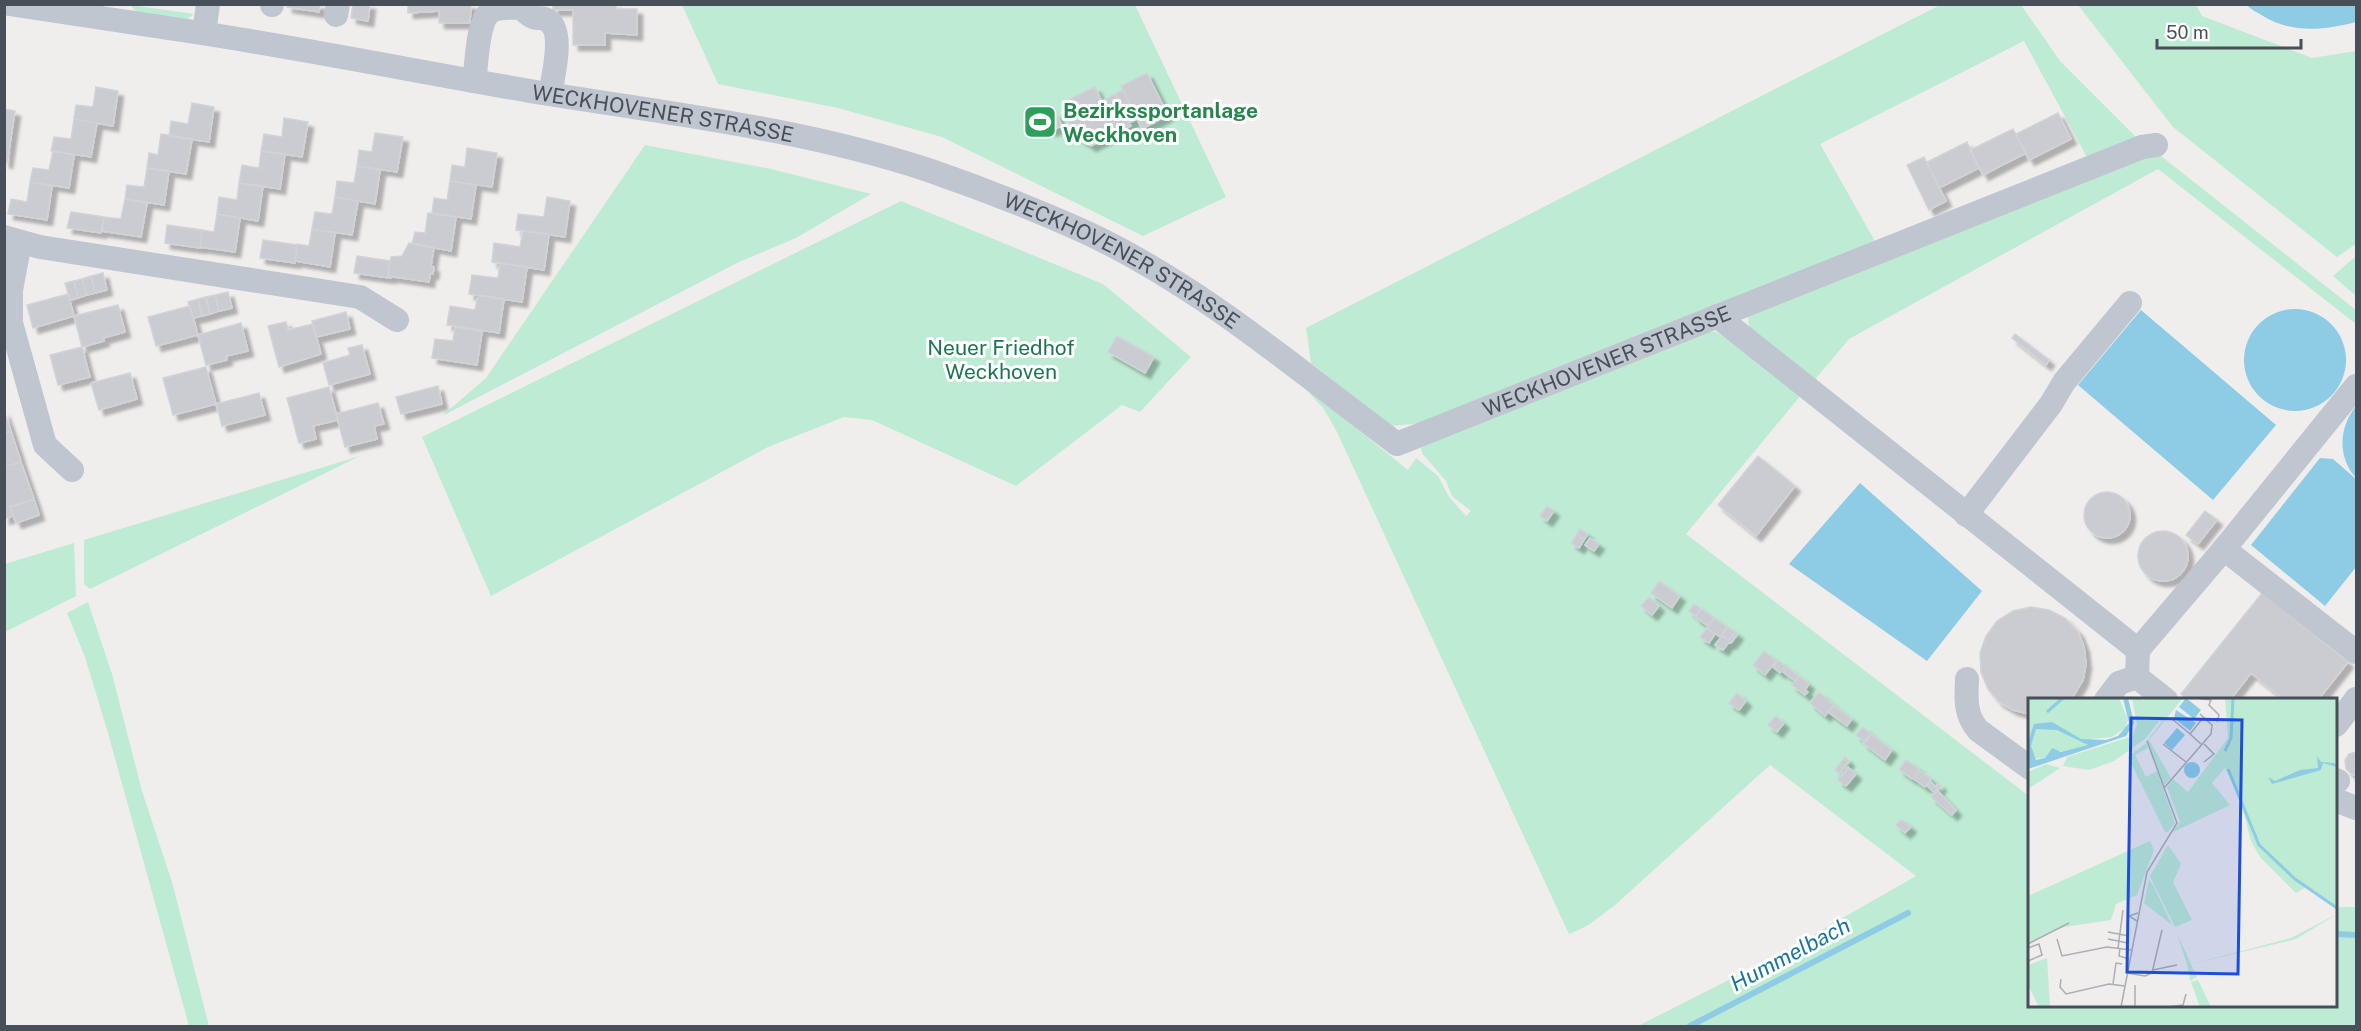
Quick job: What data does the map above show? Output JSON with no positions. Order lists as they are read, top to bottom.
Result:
{
  "streets": {
    "street": ["WECKHOVENER STRASSE"]
  },
  "water": ["Hummelbach"],
  "parks": ["Neuer Friedhof Weckhoven"],
  "places": {
    "sports": ["Bezirkssportanlage Weckhoven"]
  },
  "scale_bar": "50 m"
}
